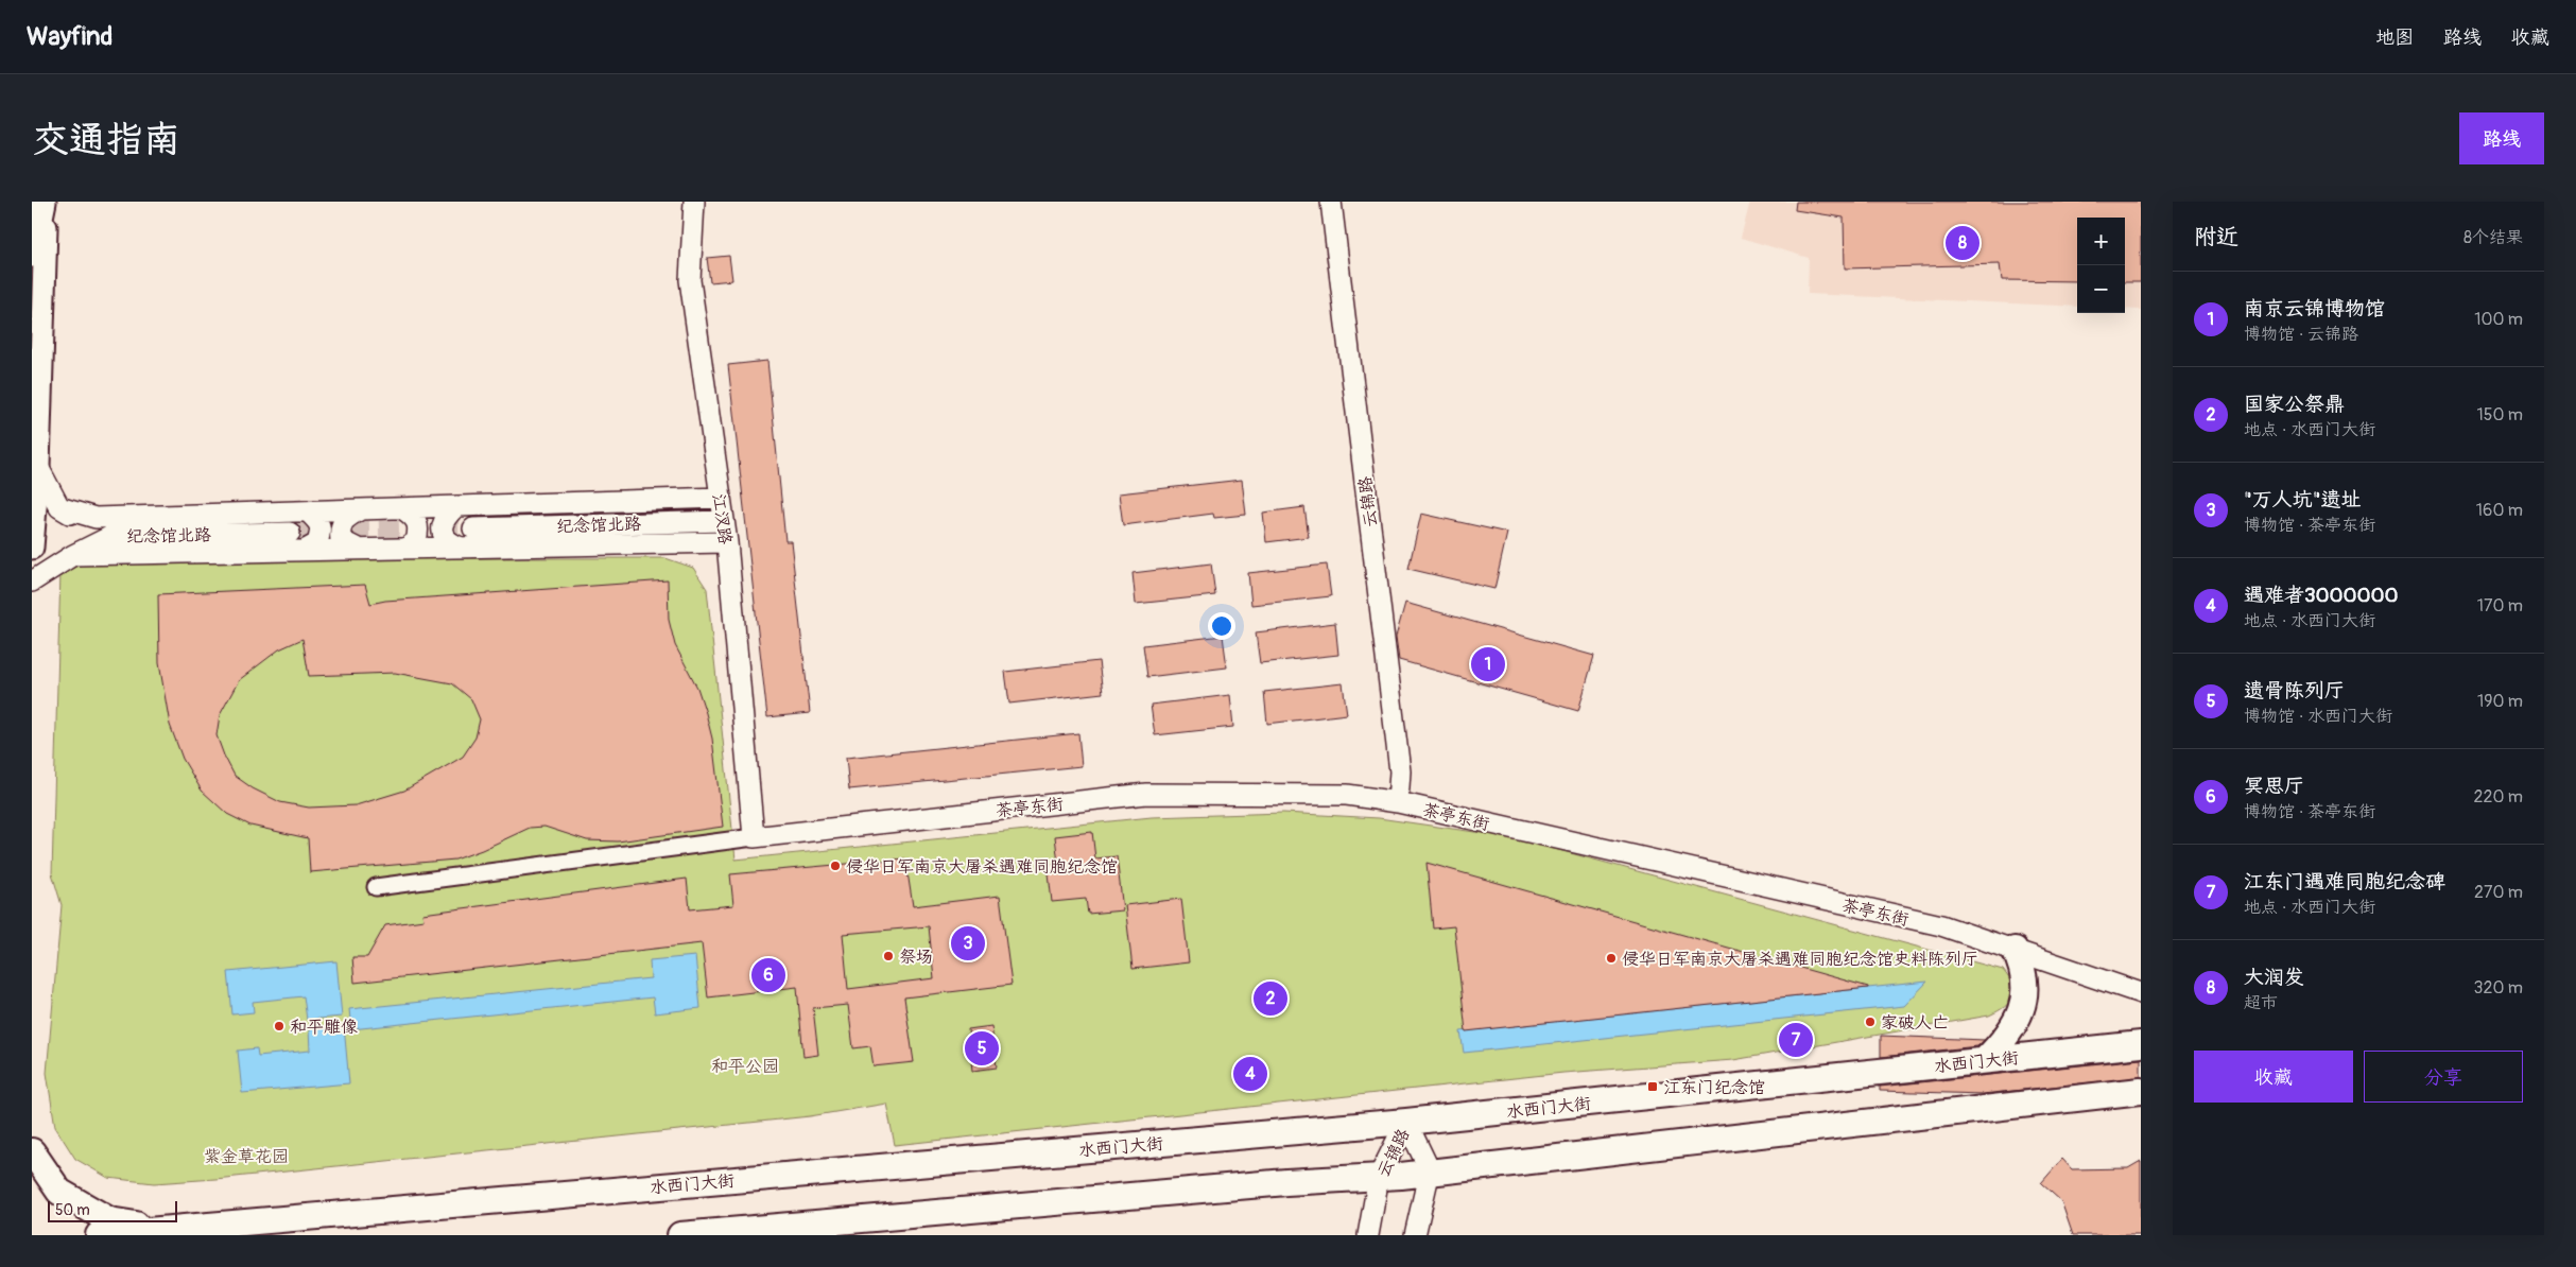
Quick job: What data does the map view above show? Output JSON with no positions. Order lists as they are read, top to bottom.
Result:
{
  "streets": {
    "main road": ["水西门大街"],
    "street": [
      "云锦路",
      "江汊路",
      "纪念馆北路",
      "茶亭东街"
    ]
  },
  "crossings": [
    ["云锦路", "茶亭东街"],
    ["云锦路", "水西门大街"],
    ["江汊路", "纪念馆北路"],
    ["江汊路", "茶亭东街"]
  ],
  "parks": ["和平公园", "紫金草花园"],
  "places": {
    "other": [
      "侵华日军南京大屠杀遇难同胞纪念馆",
      "祭场",
      "侵华日军南京大屠杀遇难同胞纪念馆史料陈列厅",
      "家破人亡",
      "和平雕像"
    ],
    "transit": ["江东门纪念馆"]
  },
  "scale_bar": "50 m",
  "page": {
    "header": "Wayfind",
    "nav": ["地图", "路线", "收藏"],
    "buttons": [
      "路线",
      ["收藏", "分享"]
    ],
    "title": "交通指南",
    "heading": ["附近", "8个结果"],
    "map_buttons": ["+", "−"],
    "pins": [
      "8",
      "1",
      "3",
      "6",
      "2",
      "7",
      "5",
      "4"
    ],
    "list": [
      {
        "mark": "1",
        "name": "南京云锦博物馆",
        "note": "博物馆 · 云锦路",
        "value": "100 m"
      },
      {
        "mark": "2",
        "name": "国家公祭鼎",
        "note": "地点 · 水西门大街",
        "value": "150 m"
      },
      {
        "mark": "3",
        "name": "\"万人坑\"遗址",
        "note": "博物馆 · 茶亭东街",
        "value": "160 m"
      },
      {
        "mark": "4",
        "name": "遇难者3000000",
        "note": "地点 · 水西门大街",
        "value": "170 m"
      },
      {
        "mark": "5",
        "name": "遗骨陈列厅",
        "note": "博物馆 · 水西门大街",
        "value": "190 m"
      },
      {
        "mark": "6",
        "name": "冥思厅",
        "note": "博物馆 · 茶亭东街",
        "value": "220 m"
      },
      {
        "mark": "7",
        "name": "江东门遇难同胞纪念碑",
        "note": "地点 · 水西门大街",
        "value": "270 m"
      },
      {
        "mark": "8",
        "name": "大润发",
        "note": "超市",
        "value": "320 m"
      }
    ],
    "scale": "50 m"
  }
}
